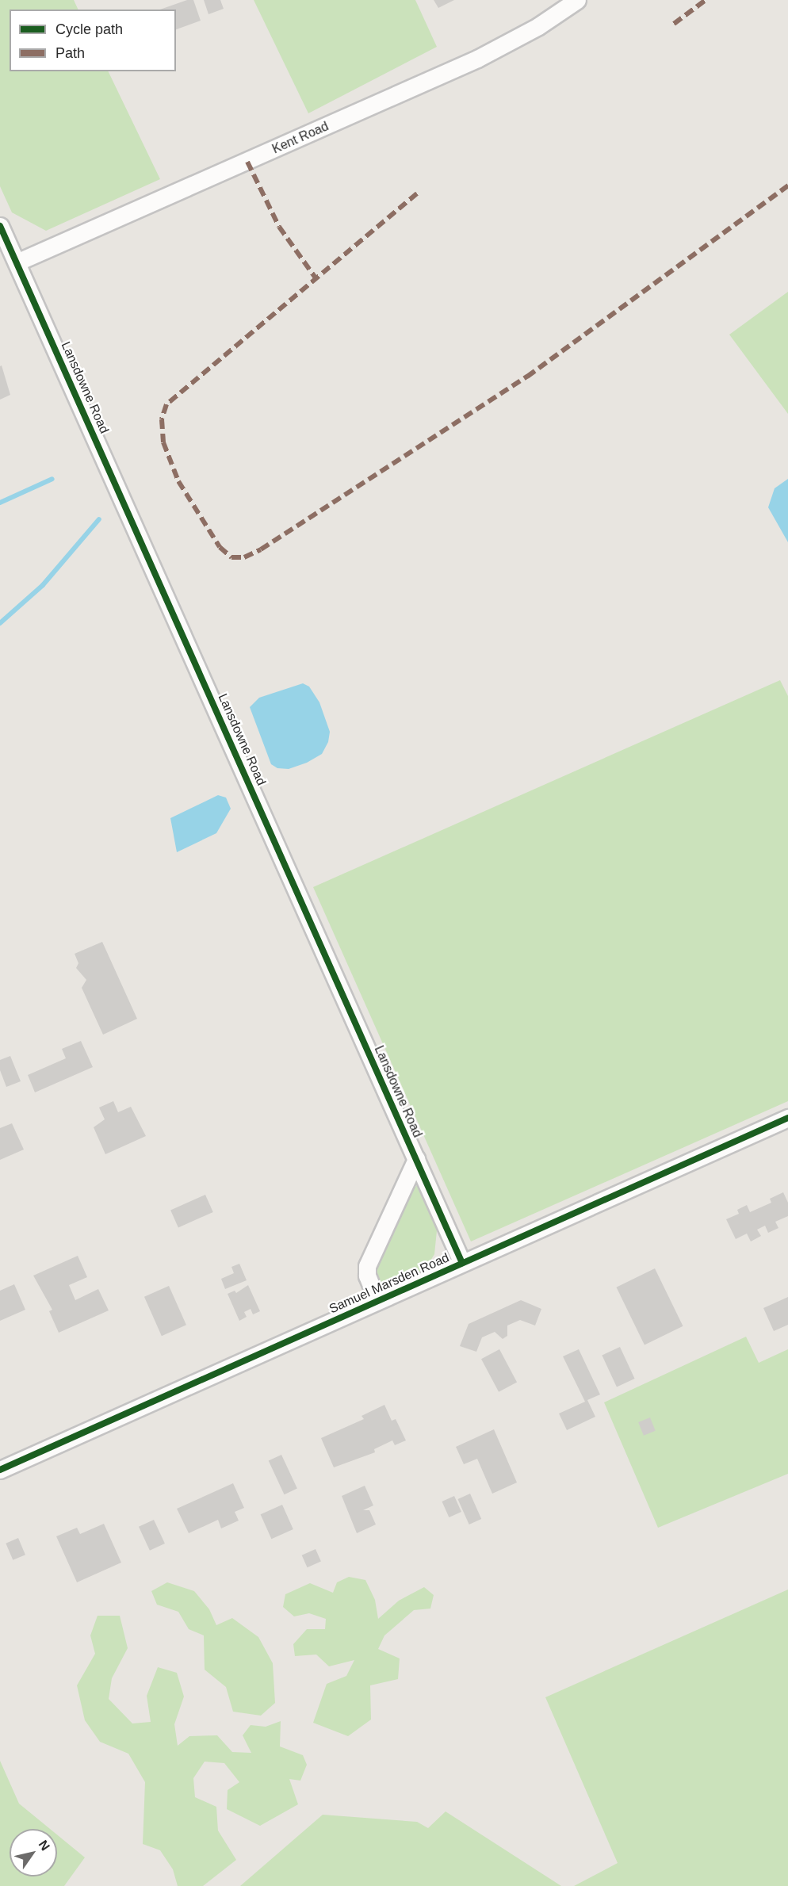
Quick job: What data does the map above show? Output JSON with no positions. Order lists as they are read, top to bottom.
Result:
{
  "streets": {
    "street": ["Kent Road", "Lansdowne Road", "Samuel Marsden Road"]
  },
  "crossings": [
    ["Kent Road", "Lansdowne Road"],
    ["Lansdowne Road", "Samuel Marsden Road"]
  ],
  "legend": ["Cycle path", "Path"],
  "north": "top right"
}
